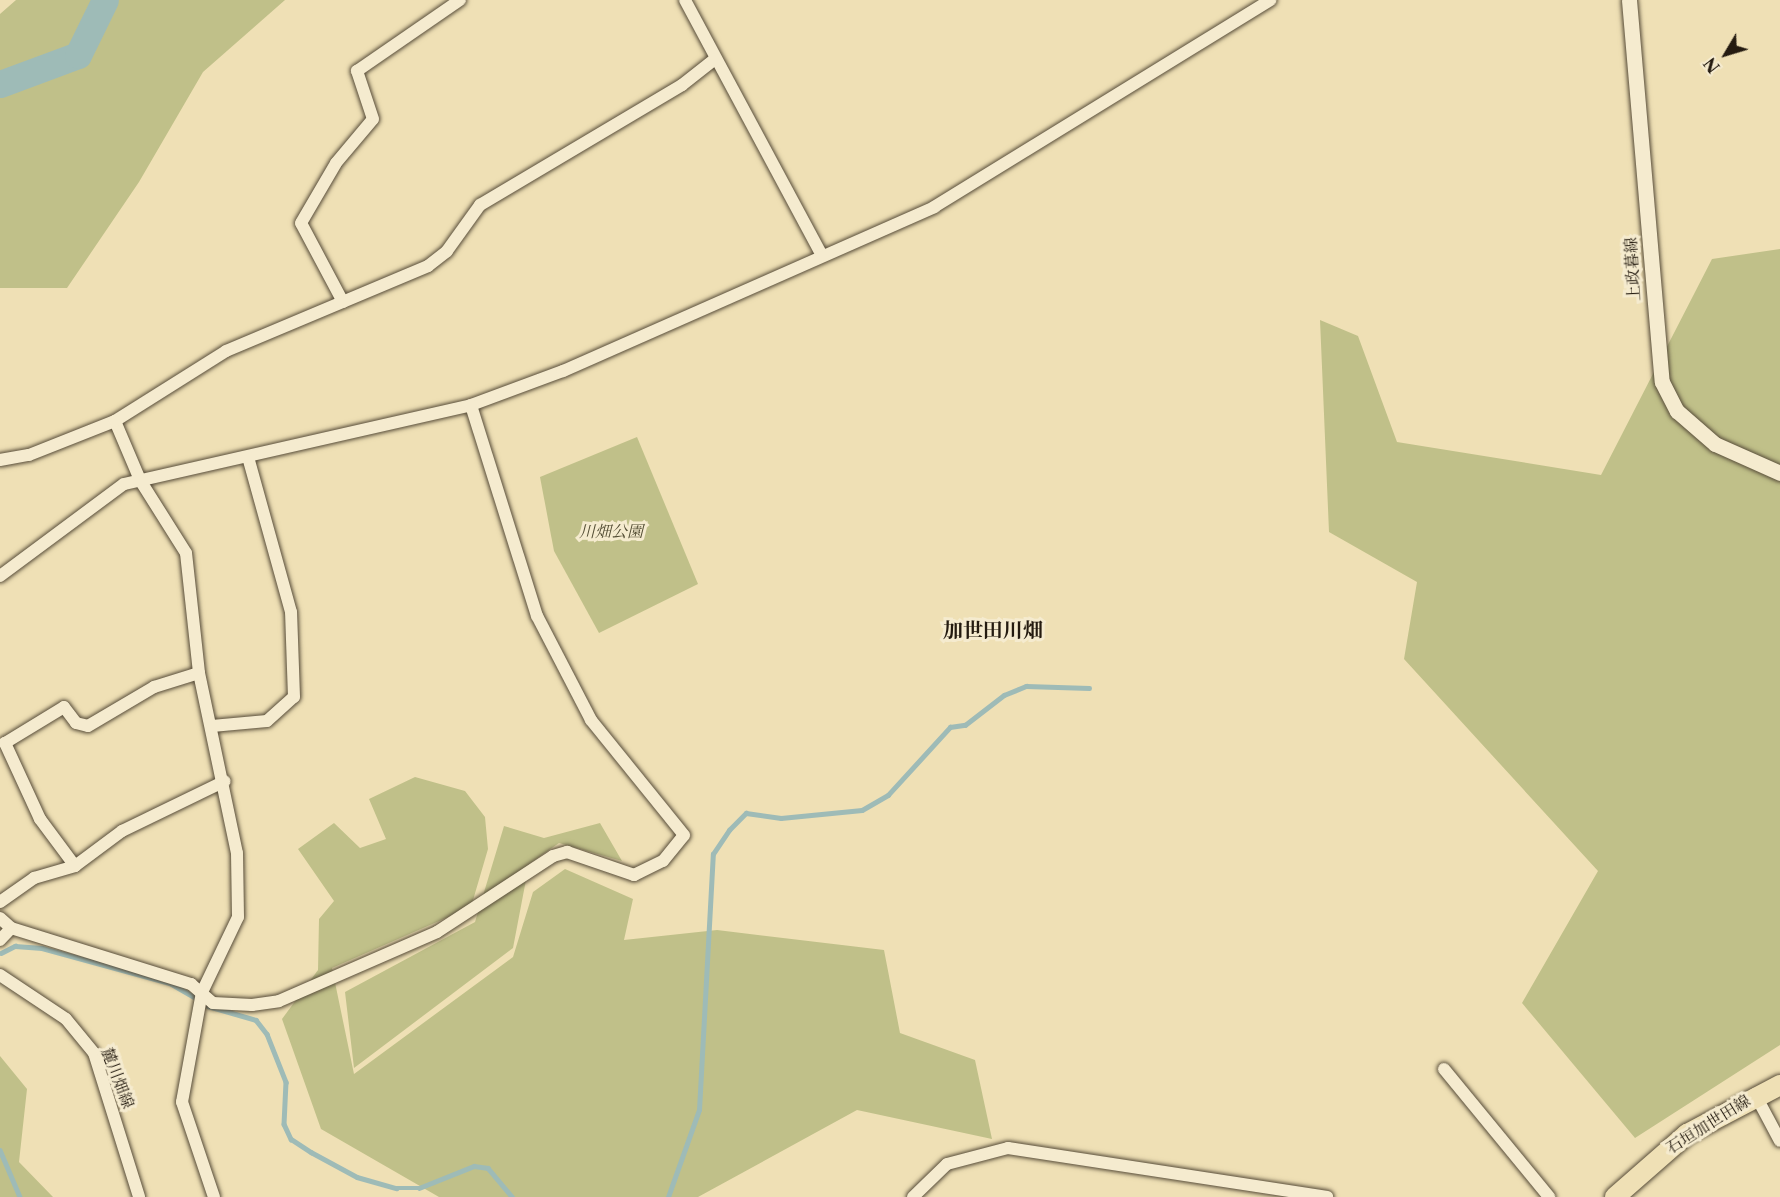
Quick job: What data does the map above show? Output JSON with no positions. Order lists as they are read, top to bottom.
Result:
{
  "streets": {
    "main road": ["石垣加世田線"],
    "street": ["上政暮線", "麓川畑線"]
  },
  "districts": ["加世田川畑"],
  "parks": ["川畑公園"],
  "north": "bottom left"
}
